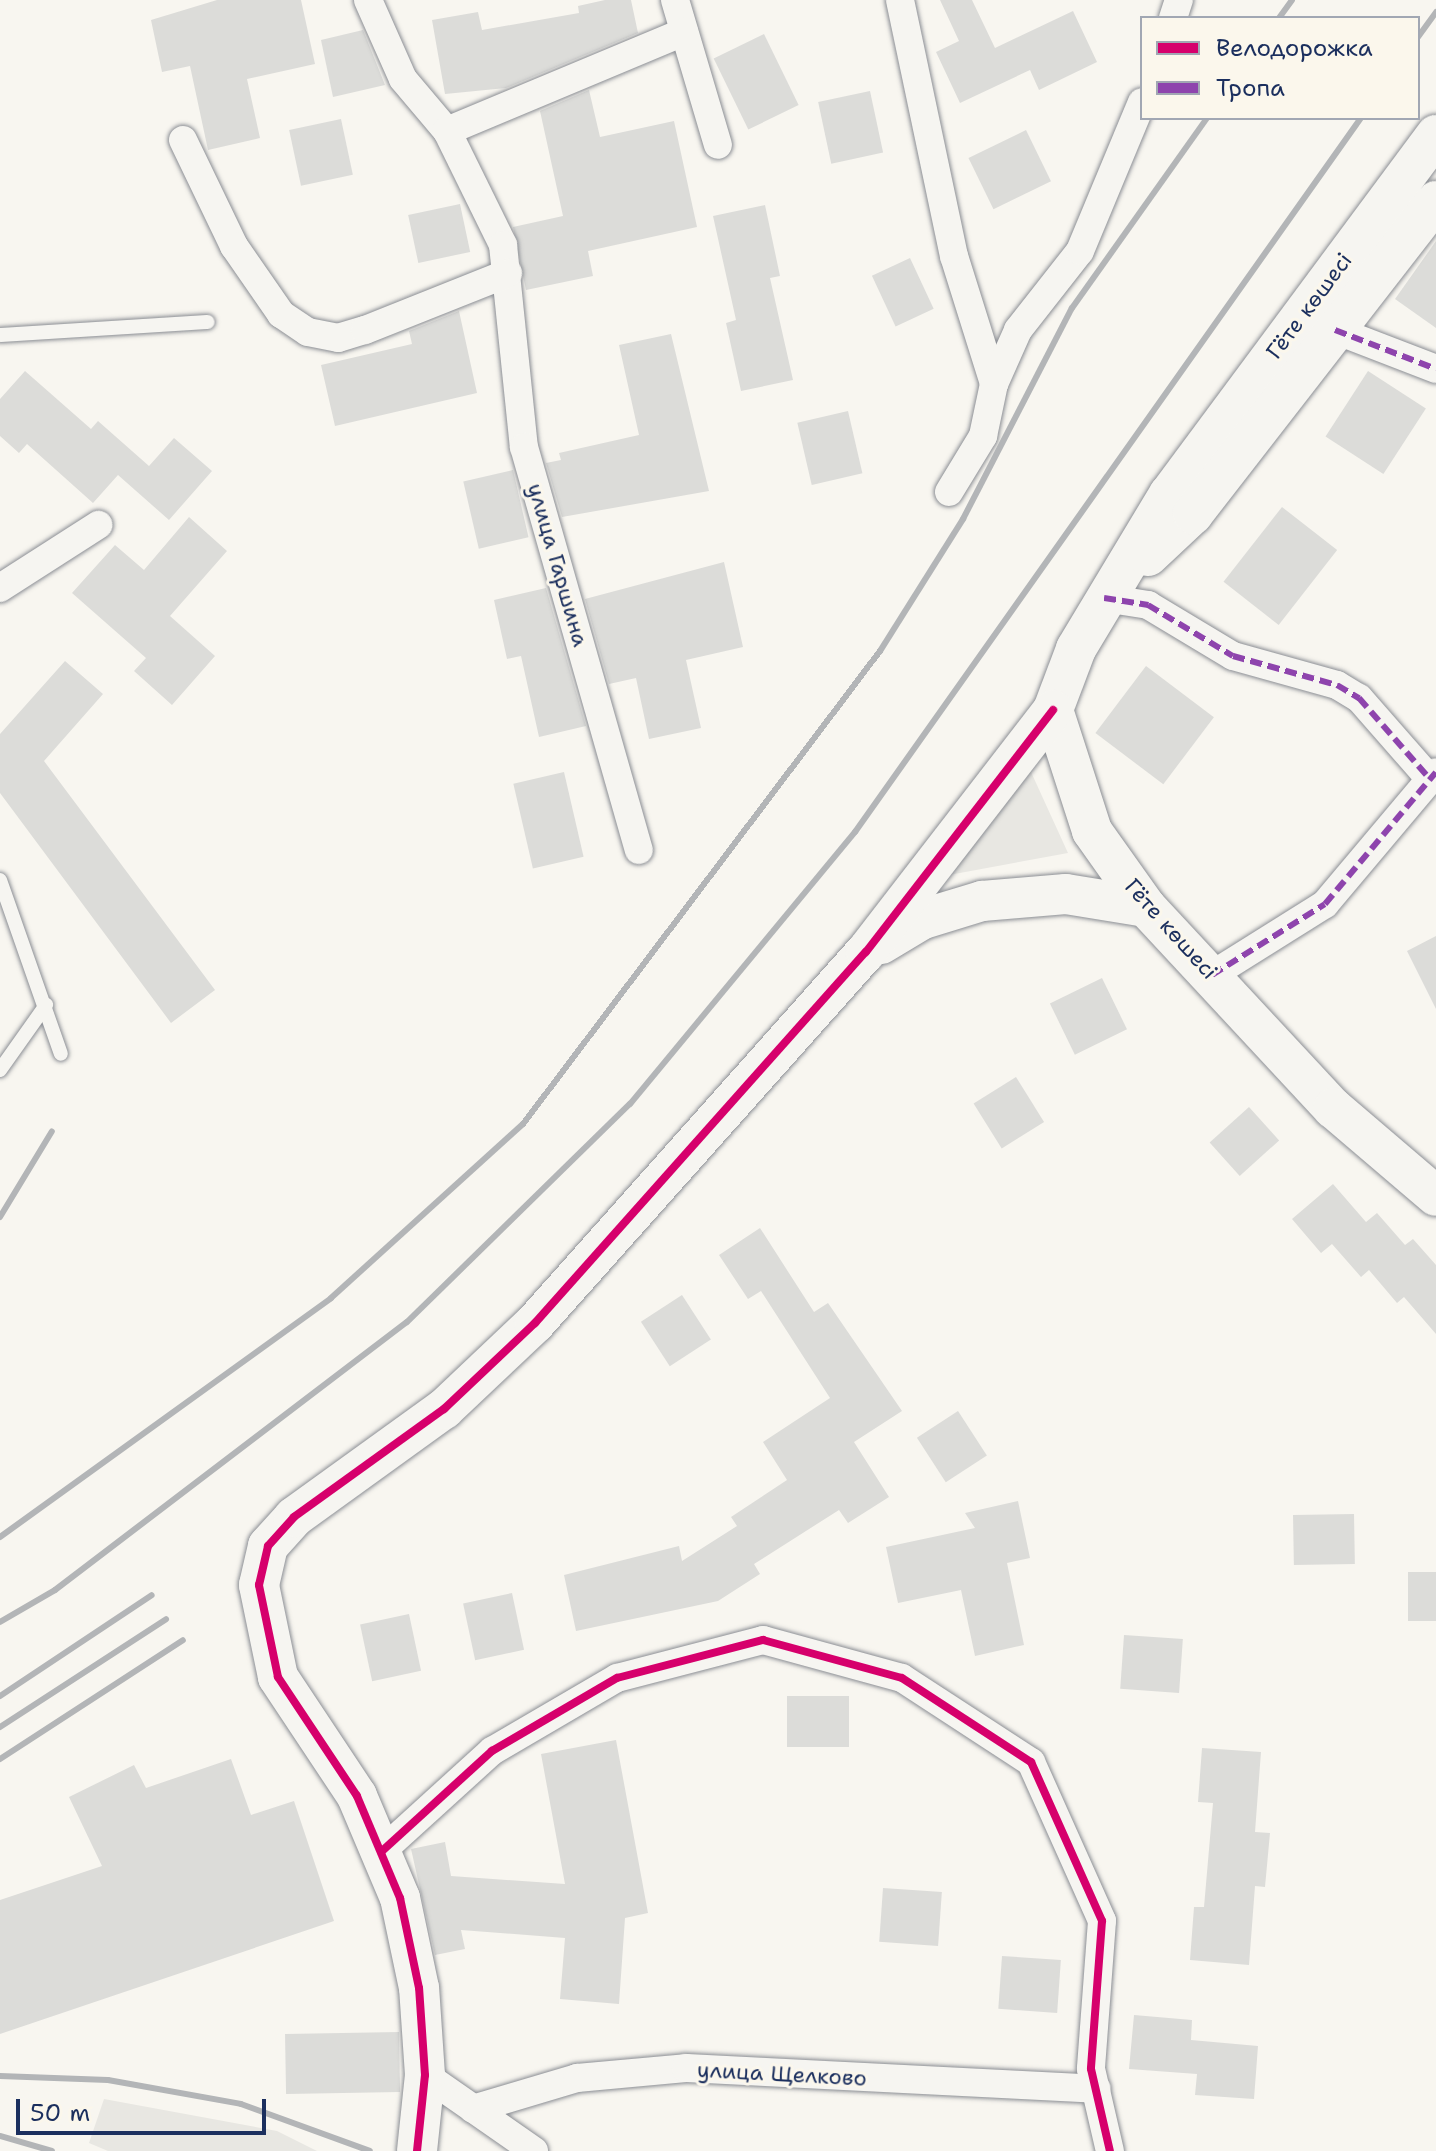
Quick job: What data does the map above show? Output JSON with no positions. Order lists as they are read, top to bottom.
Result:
{
  "streets": {
    "street": ["Гёте көшесі", "улица Гаршина", "улица Щелково"]
  },
  "legend": ["Велодорожка", "Тропа"],
  "scale_bar": "50 m"
}
